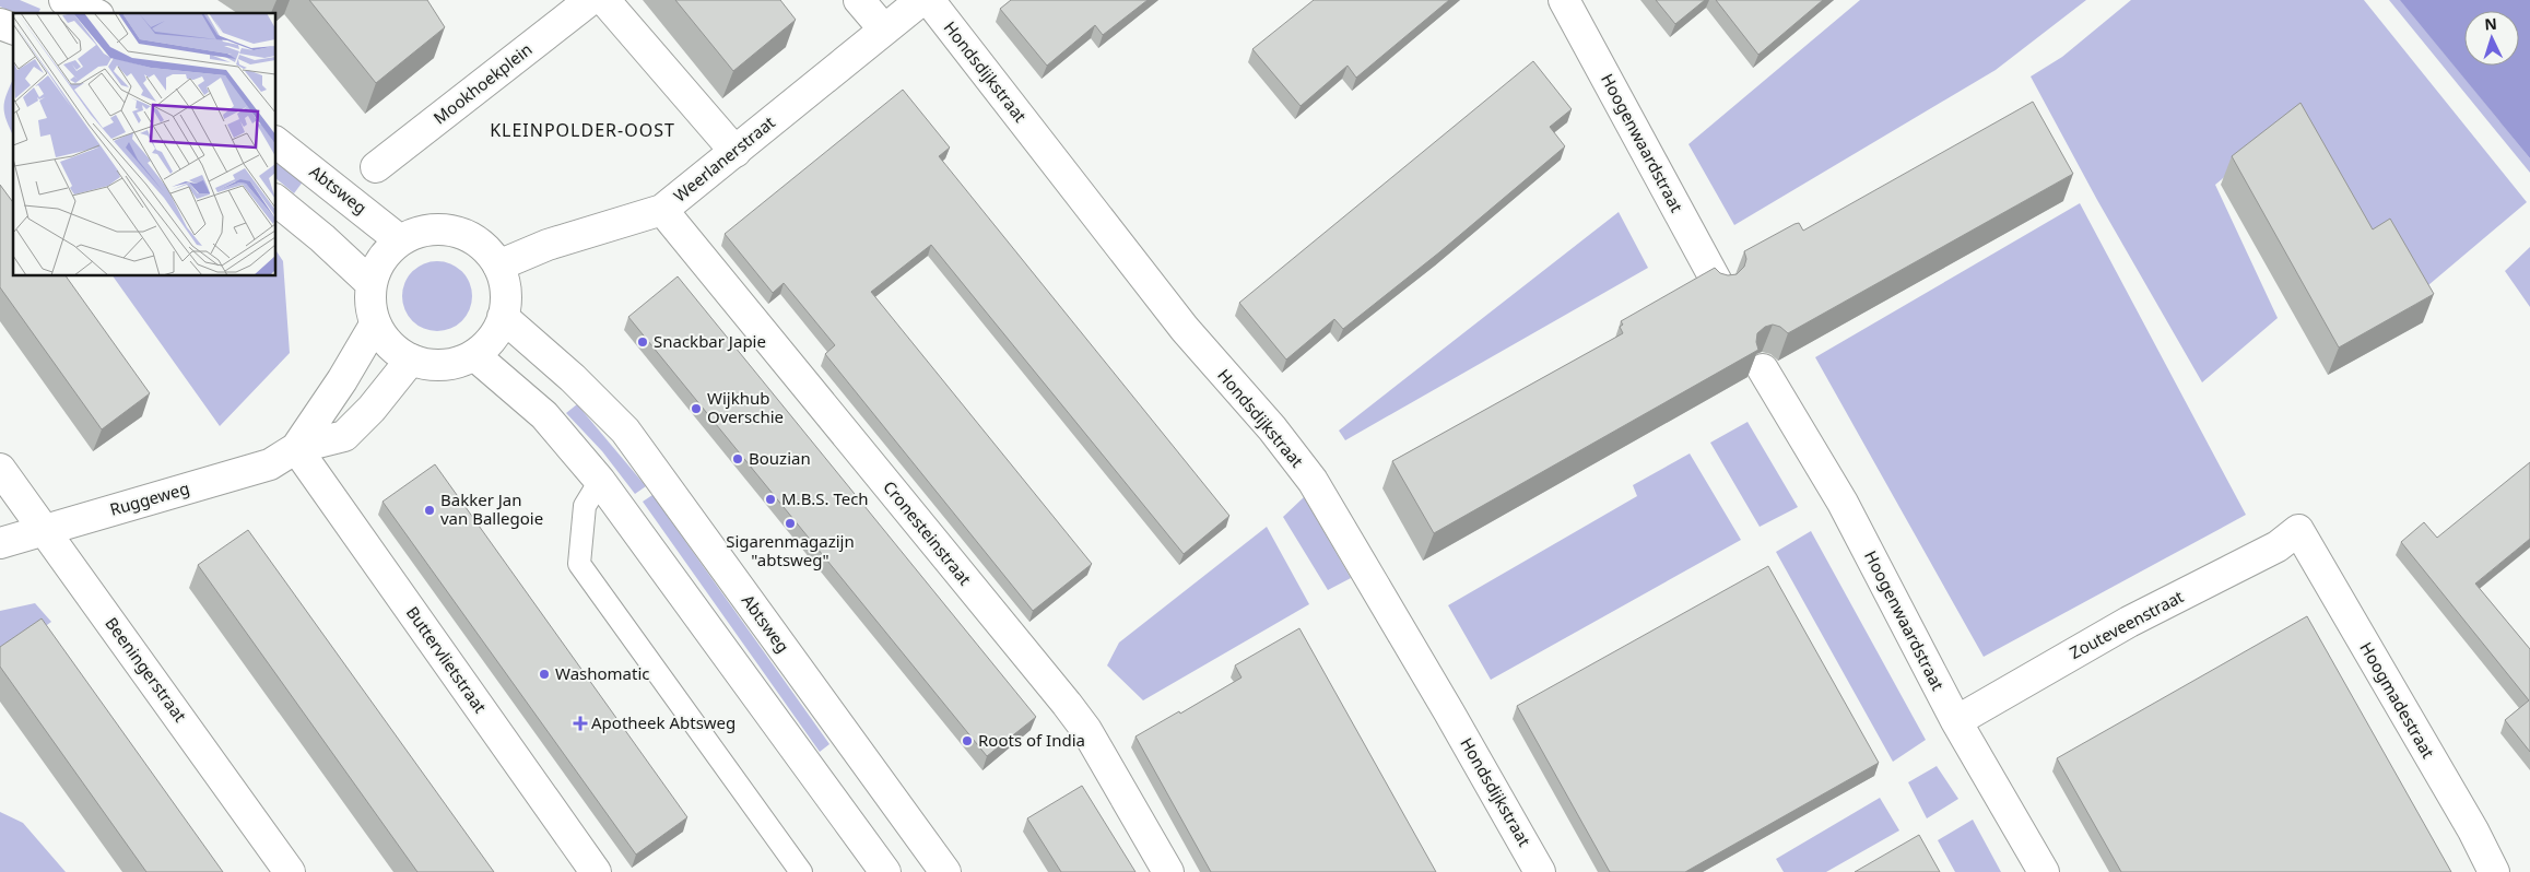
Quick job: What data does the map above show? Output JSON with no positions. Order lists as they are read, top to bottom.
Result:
{
  "streets": {
    "street": [
      "Hondsdijkstraat",
      "Mookhoekplein",
      "Hoogenwaardstraat",
      "Weerlanerstraat",
      "Abtsweg",
      "Ruggeweg",
      "Cronesteinstraat",
      "Zouteveenstraat",
      "Buttervlietstraat",
      "Beeningerstraat",
      "Hoogmadestraat"
    ]
  },
  "crossings": [
    ["Hoogenwaardstraat", "Zouteveenstraat"],
    ["Weerlanerstraat", "Abtsweg"],
    ["Weerlanerstraat", "Ruggeweg"],
    ["Weerlanerstraat", "Cronesteinstraat"],
    ["Abtsweg", "Ruggeweg"],
    ["Ruggeweg", "Buttervlietstraat"],
    ["Ruggeweg", "Beeningerstraat"],
    ["Zouteveenstraat", "Hoogmadestraat"]
  ],
  "districts": ["KLEINPOLDER-OOST"],
  "places": {
    "other": [
      "Snackbar Japie",
      "Wijkhub Overschie",
      "Bouzian",
      "M.B.S. Tech",
      "Bakker Jan van Ballegoie",
      "Sigarenmagazijn \"abtsweg\"",
      "Washomatic",
      "Roots of India"
    ],
    "health": ["Apotheek Abtsweg"]
  },
  "north": "top"
}
